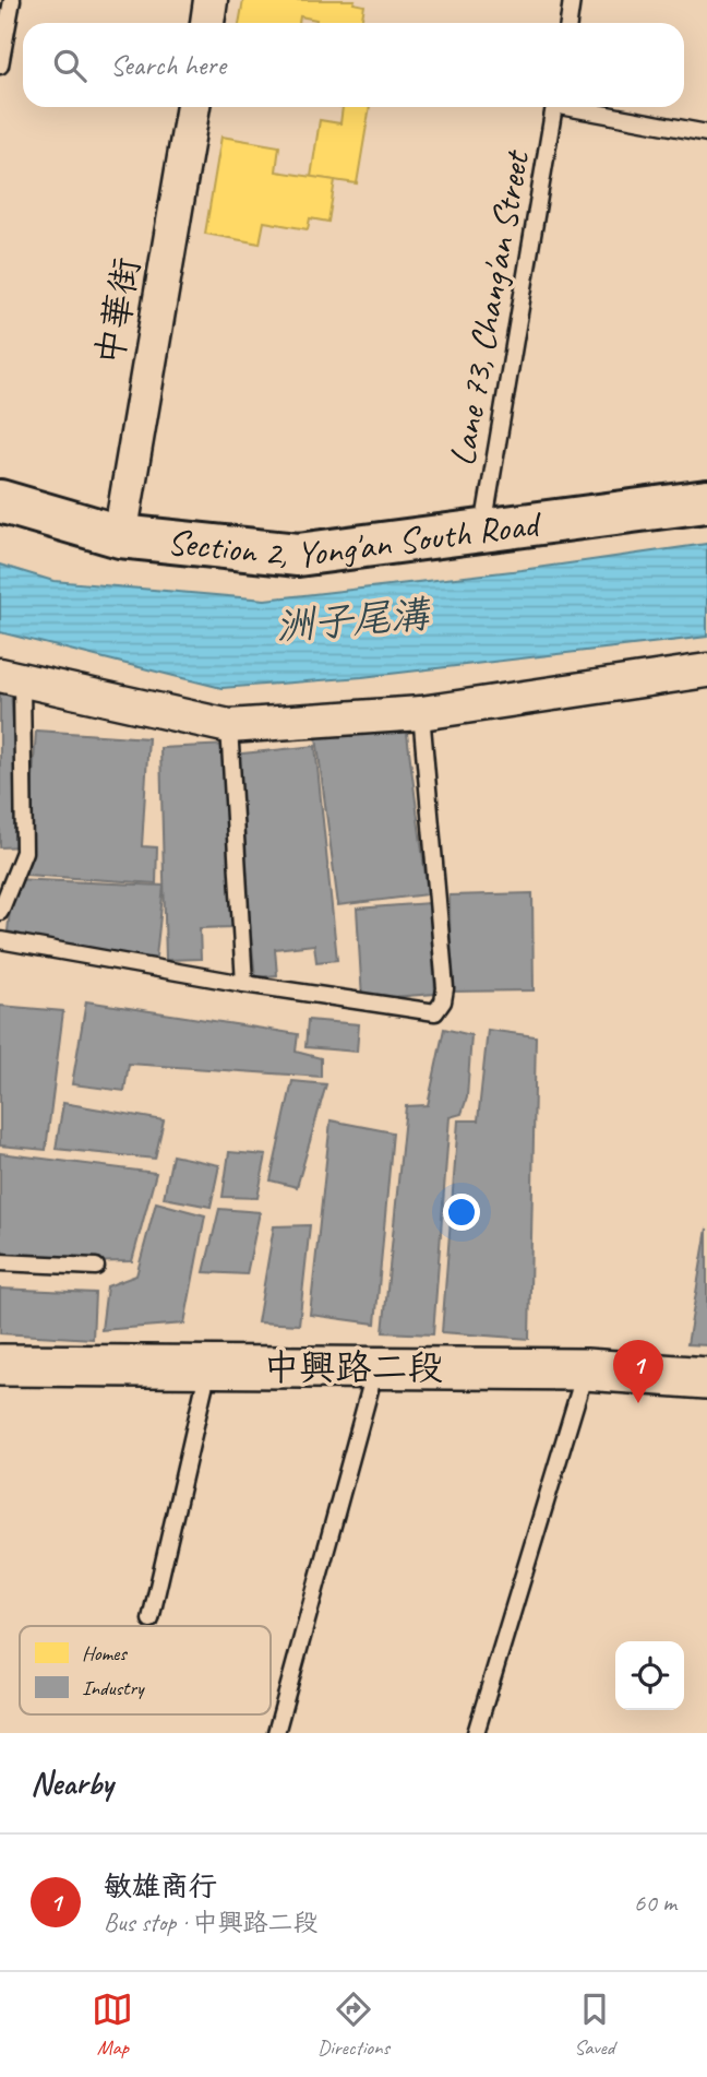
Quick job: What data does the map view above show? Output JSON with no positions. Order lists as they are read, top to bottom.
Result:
{
  "streets": {
    "main road": ["Section 2, Yong'an South Road"],
    "street": ["中華街", "中興路二段"],
    "lane": ["Lane 73, Chang'an Street"]
  },
  "crossings": [
    ["Lane 73, Chang'an Street", "Section 2, Yong'an South Road"],
    ["中華街", "Section 2, Yong'an South Road"]
  ],
  "water": ["洲子尾溝"],
  "legend": ["Homes", "Industry"],
  "page": {
    "search": "Search here",
    "pins": "1",
    "heading": "Nearby",
    "list": [
      {
        "mark": "1",
        "name": "敏雄商行",
        "note": "Bus stop · 中興路二段",
        "value": "60 m"
      }
    ],
    "nav": ["Map", "Directions", "Saved"]
  }
}
